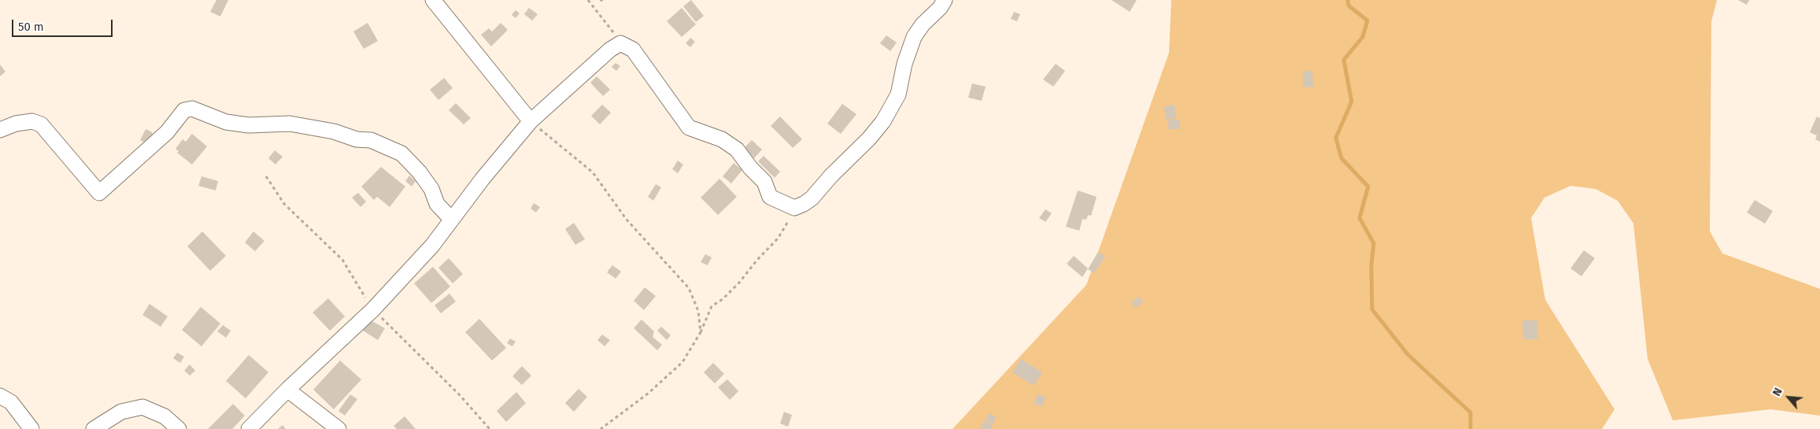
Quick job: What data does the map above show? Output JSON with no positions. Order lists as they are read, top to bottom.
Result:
{
  "scale_bar": "50 m",
  "north": "top left"
}
